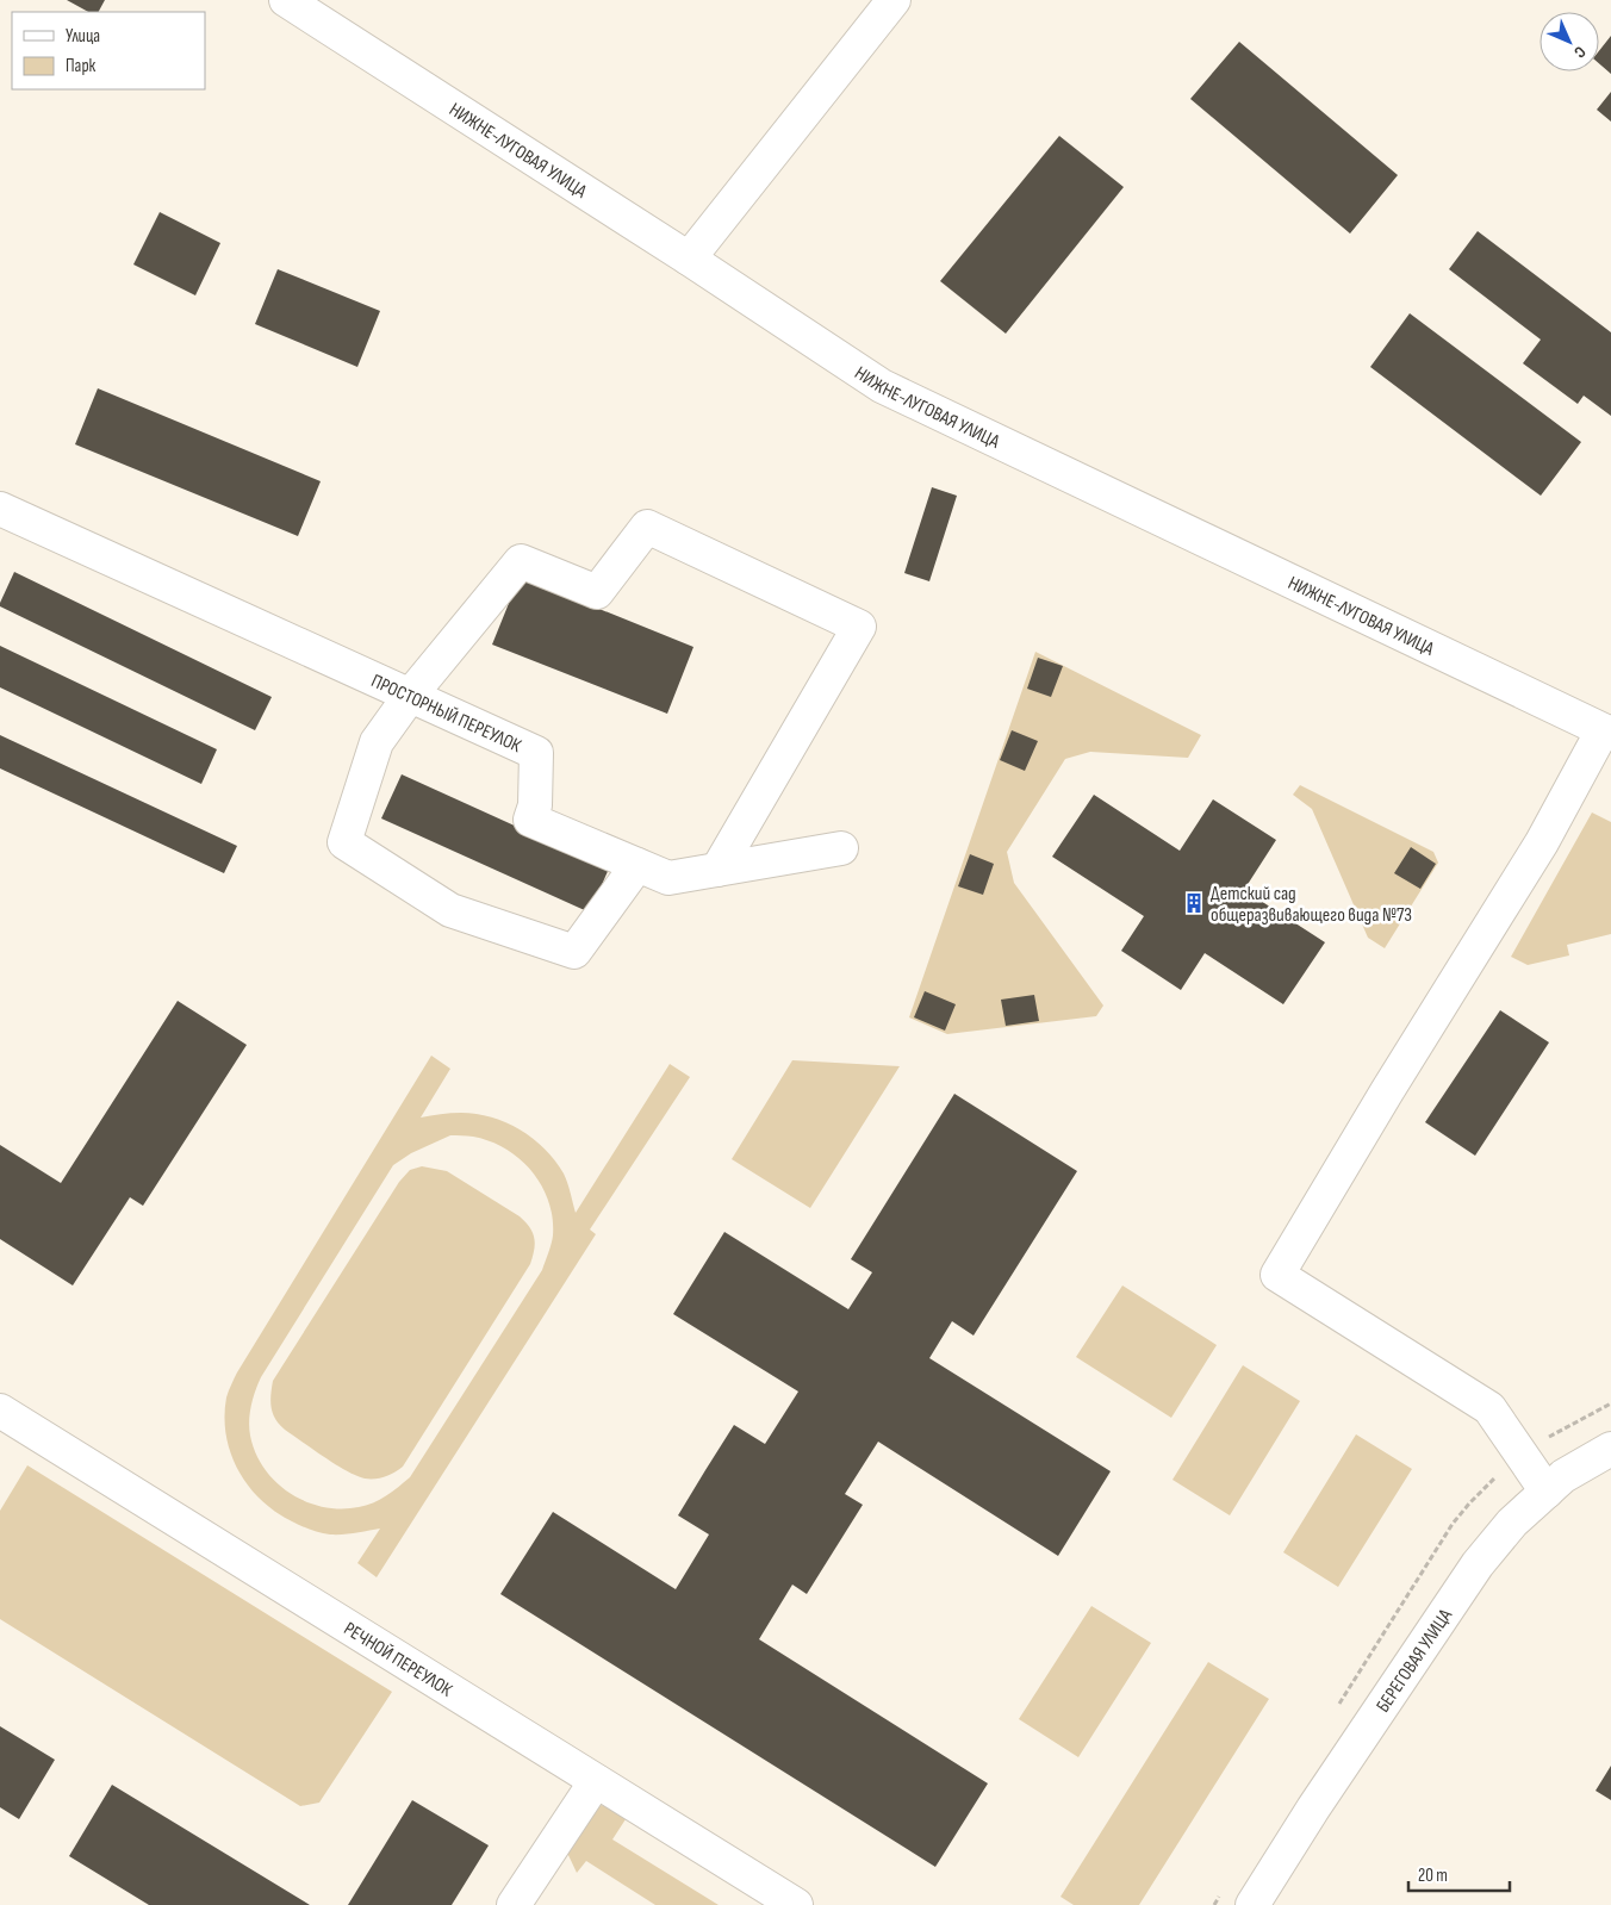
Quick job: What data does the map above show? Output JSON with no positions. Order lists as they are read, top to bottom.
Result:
{
  "streets": {
    "street": [
      "НИЖНЕ-ЛУГОВАЯ УЛИЦА",
      "ПРОСТОРНЫЙ ПЕРЕУЛОК",
      "РЕЧНОЙ ПЕРЕУЛОК",
      "БЕРЕГОВАЯ УЛИЦА"
    ]
  },
  "places": {
    "building": ["Детский сад общеразвивающего вида №73"]
  },
  "legend": ["Улица", "Парк"],
  "scale_bar": "20 m",
  "north": "bottom right"
}
